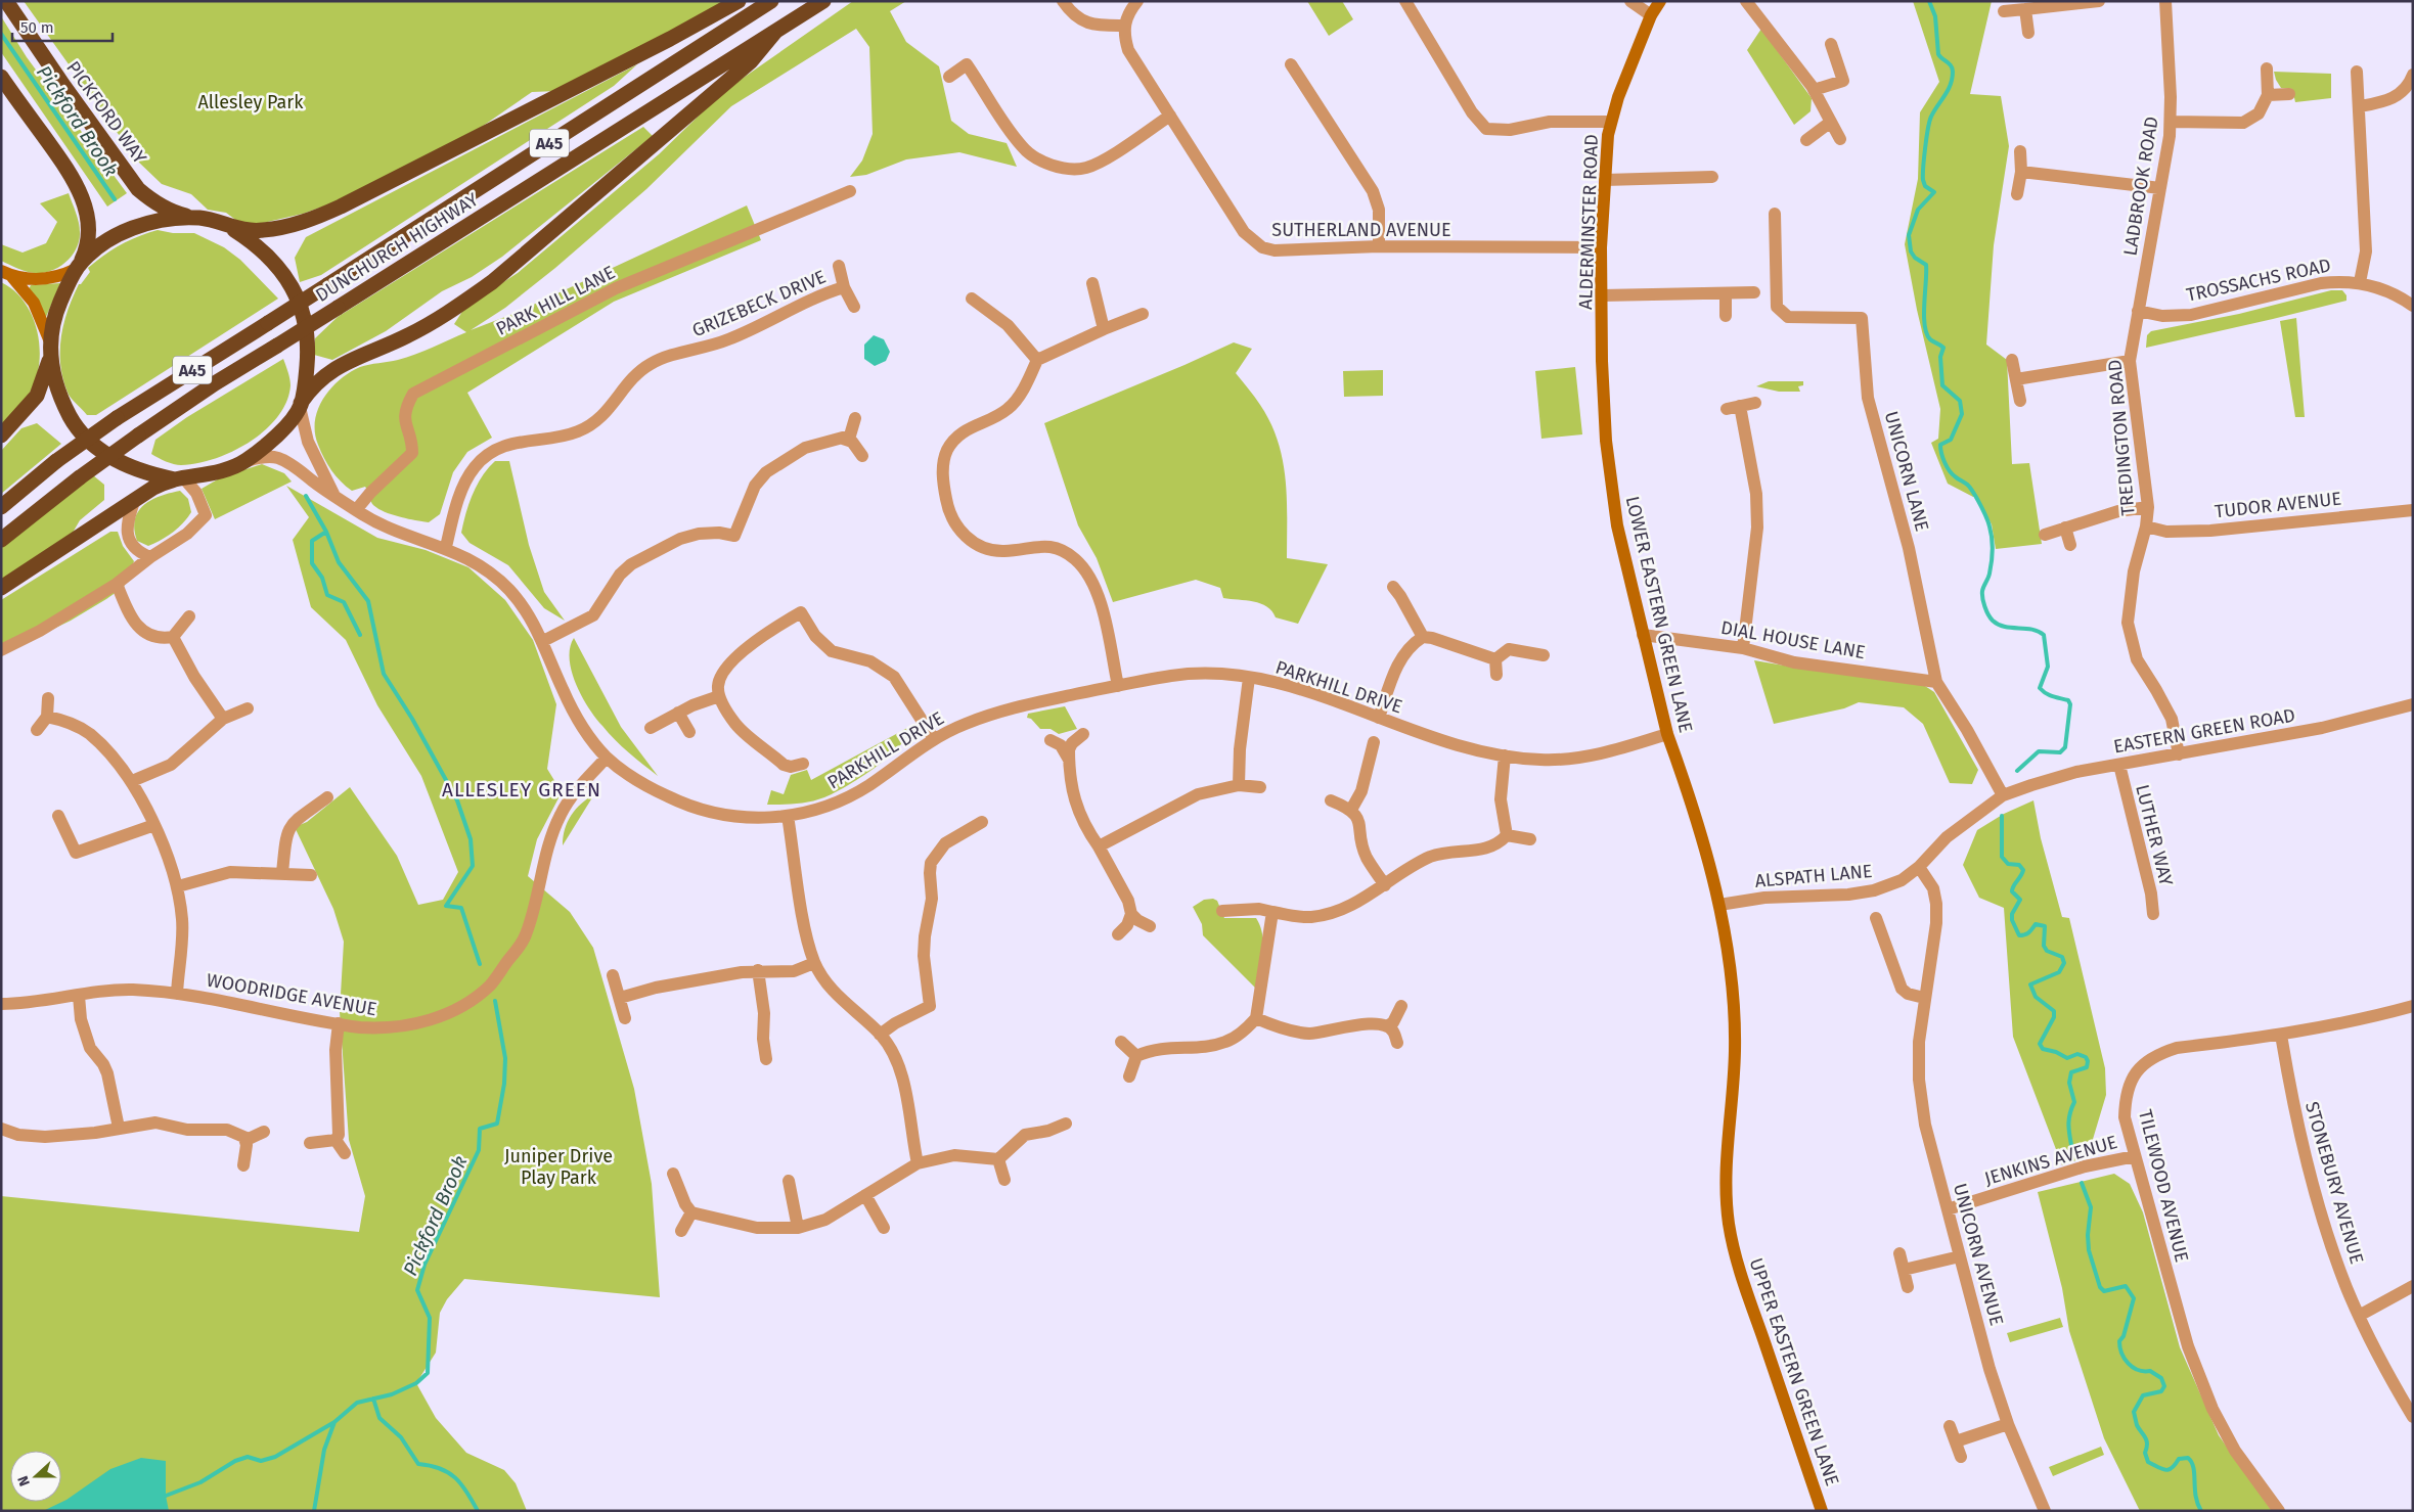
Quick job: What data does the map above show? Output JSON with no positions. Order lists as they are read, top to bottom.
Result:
{
  "streets": {
    "highway": ["PICKFORD WAY", "A45", "DUNCHURCH HIGHWAY"],
    "street": [
      "LADBROOK ROAD",
      "ALDERMINSTER ROAD",
      "SUTHERLAND AVENUE",
      "TROSSACHS ROAD",
      "PARK HILL LANE",
      "GRIZEBECK DRIVE",
      "TREDINGTON ROAD",
      "UNICORN LANE",
      "TUDOR AVENUE",
      "LOWER EASTERN GREEN LANE",
      "DIAL HOUSE LANE",
      "PARKHILL DRIVE",
      "EASTERN GREEN ROAD",
      "LUTHER WAY",
      "ALSPATH LANE",
      "WOODRIDGE AVENUE",
      "JENKINS AVENUE",
      "STONEBURY AVENUE",
      "TILEWOOD AVENUE",
      "UNICORN AVENUE",
      "UPPER EASTERN GREEN LANE"
    ]
  },
  "crossings": [
    ["LADBROOK ROAD", "TROSSACHS ROAD"],
    ["LADBROOK ROAD", "TREDINGTON ROAD"],
    ["ALDERMINSTER ROAD", "SUTHERLAND AVENUE"],
    ["ALDERMINSTER ROAD", "LOWER EASTERN GREEN LANE"],
    ["PARK HILL LANE", "PARKHILL DRIVE"],
    ["GRIZEBECK DRIVE", "PARKHILL DRIVE"],
    ["TREDINGTON ROAD", "TUDOR AVENUE"],
    ["TREDINGTON ROAD", "EASTERN GREEN ROAD"],
    ["UNICORN LANE", "DIAL HOUSE LANE"],
    ["UNICORN LANE", "EASTERN GREEN ROAD"],
    ["UNICORN LANE", "ALSPATH LANE"],
    ["LOWER EASTERN GREEN LANE", "DIAL HOUSE LANE"],
    ["LOWER EASTERN GREEN LANE", "PARKHILL DRIVE"],
    ["LOWER EASTERN GREEN LANE", "ALSPATH LANE"],
    ["LOWER EASTERN GREEN LANE", "UPPER EASTERN GREEN LANE"],
    ["PARKHILL DRIVE", "WOODRIDGE AVENUE"],
    ["EASTERN GREEN ROAD", "LUTHER WAY"],
    ["EASTERN GREEN ROAD", "ALSPATH LANE"],
    ["ALSPATH LANE", "UNICORN AVENUE"],
    ["ALSPATH LANE", "UPPER EASTERN GREEN LANE"],
    ["JENKINS AVENUE", "TILEWOOD AVENUE"],
    ["JENKINS AVENUE", "UNICORN AVENUE"],
    ["STONEBURY AVENUE", "TILEWOOD AVENUE"]
  ],
  "districts": ["ALLESLEY GREEN"],
  "water": ["Pickford Brook"],
  "parks": ["Allesley Park", "Juniper Drive Play Park"],
  "scale_bar": "50 m",
  "north": "left"
}
